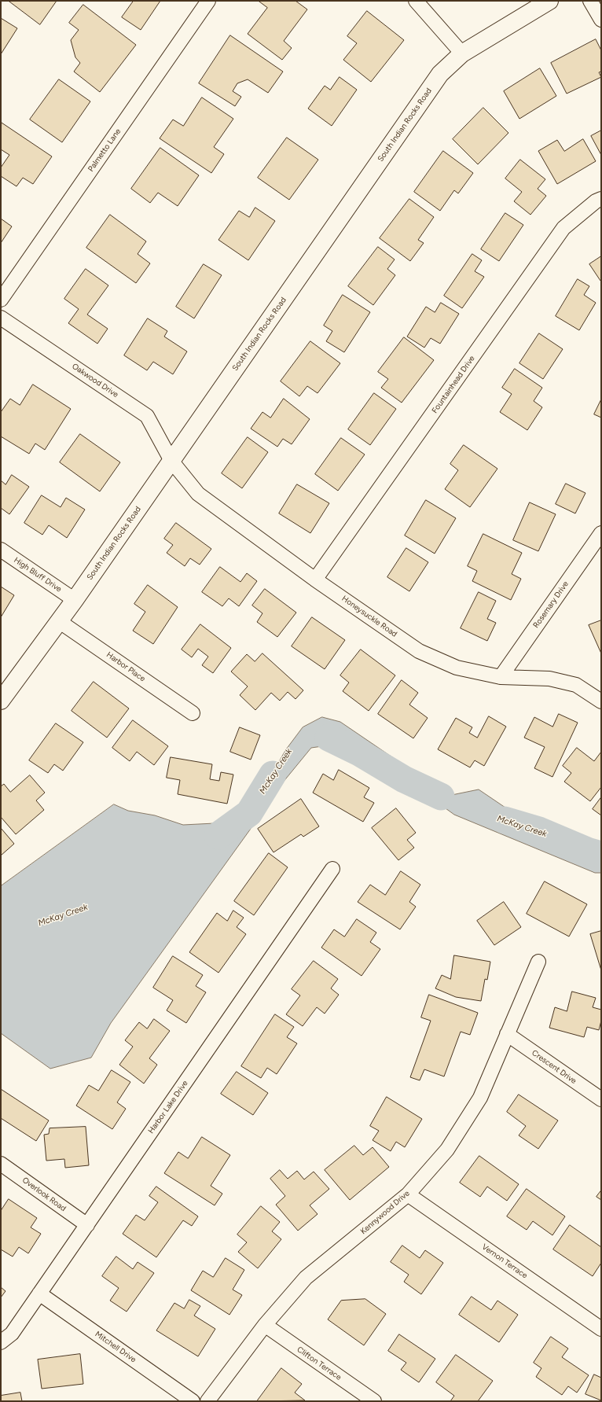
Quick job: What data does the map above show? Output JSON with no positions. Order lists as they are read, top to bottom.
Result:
{
  "streets": {
    "street": [
      "South Indian Rocks Road",
      "Palmetto Lane",
      "Oakwood Drive",
      "Fountainhead Drive",
      "High Bluff Drive",
      "Rosemary Drive",
      "Honeysuckle Road",
      "Harbor Place",
      "Crescent Drive",
      "Harbor Lake Drive",
      "Overlook Road",
      "Kennywood Drive",
      "Vernon Terrace",
      "Mitchell Drive",
      "Clifton Terrace"
    ]
  },
  "crossings": [
    ["South Indian Rocks Road", "Oakwood Drive"],
    ["South Indian Rocks Road", "High Bluff Drive"],
    ["South Indian Rocks Road", "Honeysuckle Road"],
    ["South Indian Rocks Road", "Harbor Place"],
    ["Oakwood Drive", "Honeysuckle Road"],
    ["Fountainhead Drive", "Honeysuckle Road"],
    ["Rosemary Drive", "Honeysuckle Road"],
    ["Crescent Drive", "Kennywood Drive"],
    ["Harbor Lake Drive", "Overlook Road"],
    ["Harbor Lake Drive", "Mitchell Drive"],
    ["Kennywood Drive", "Vernon Terrace"],
    ["Kennywood Drive", "Clifton Terrace"]
  ],
  "water": ["McKay Creek"]
}
